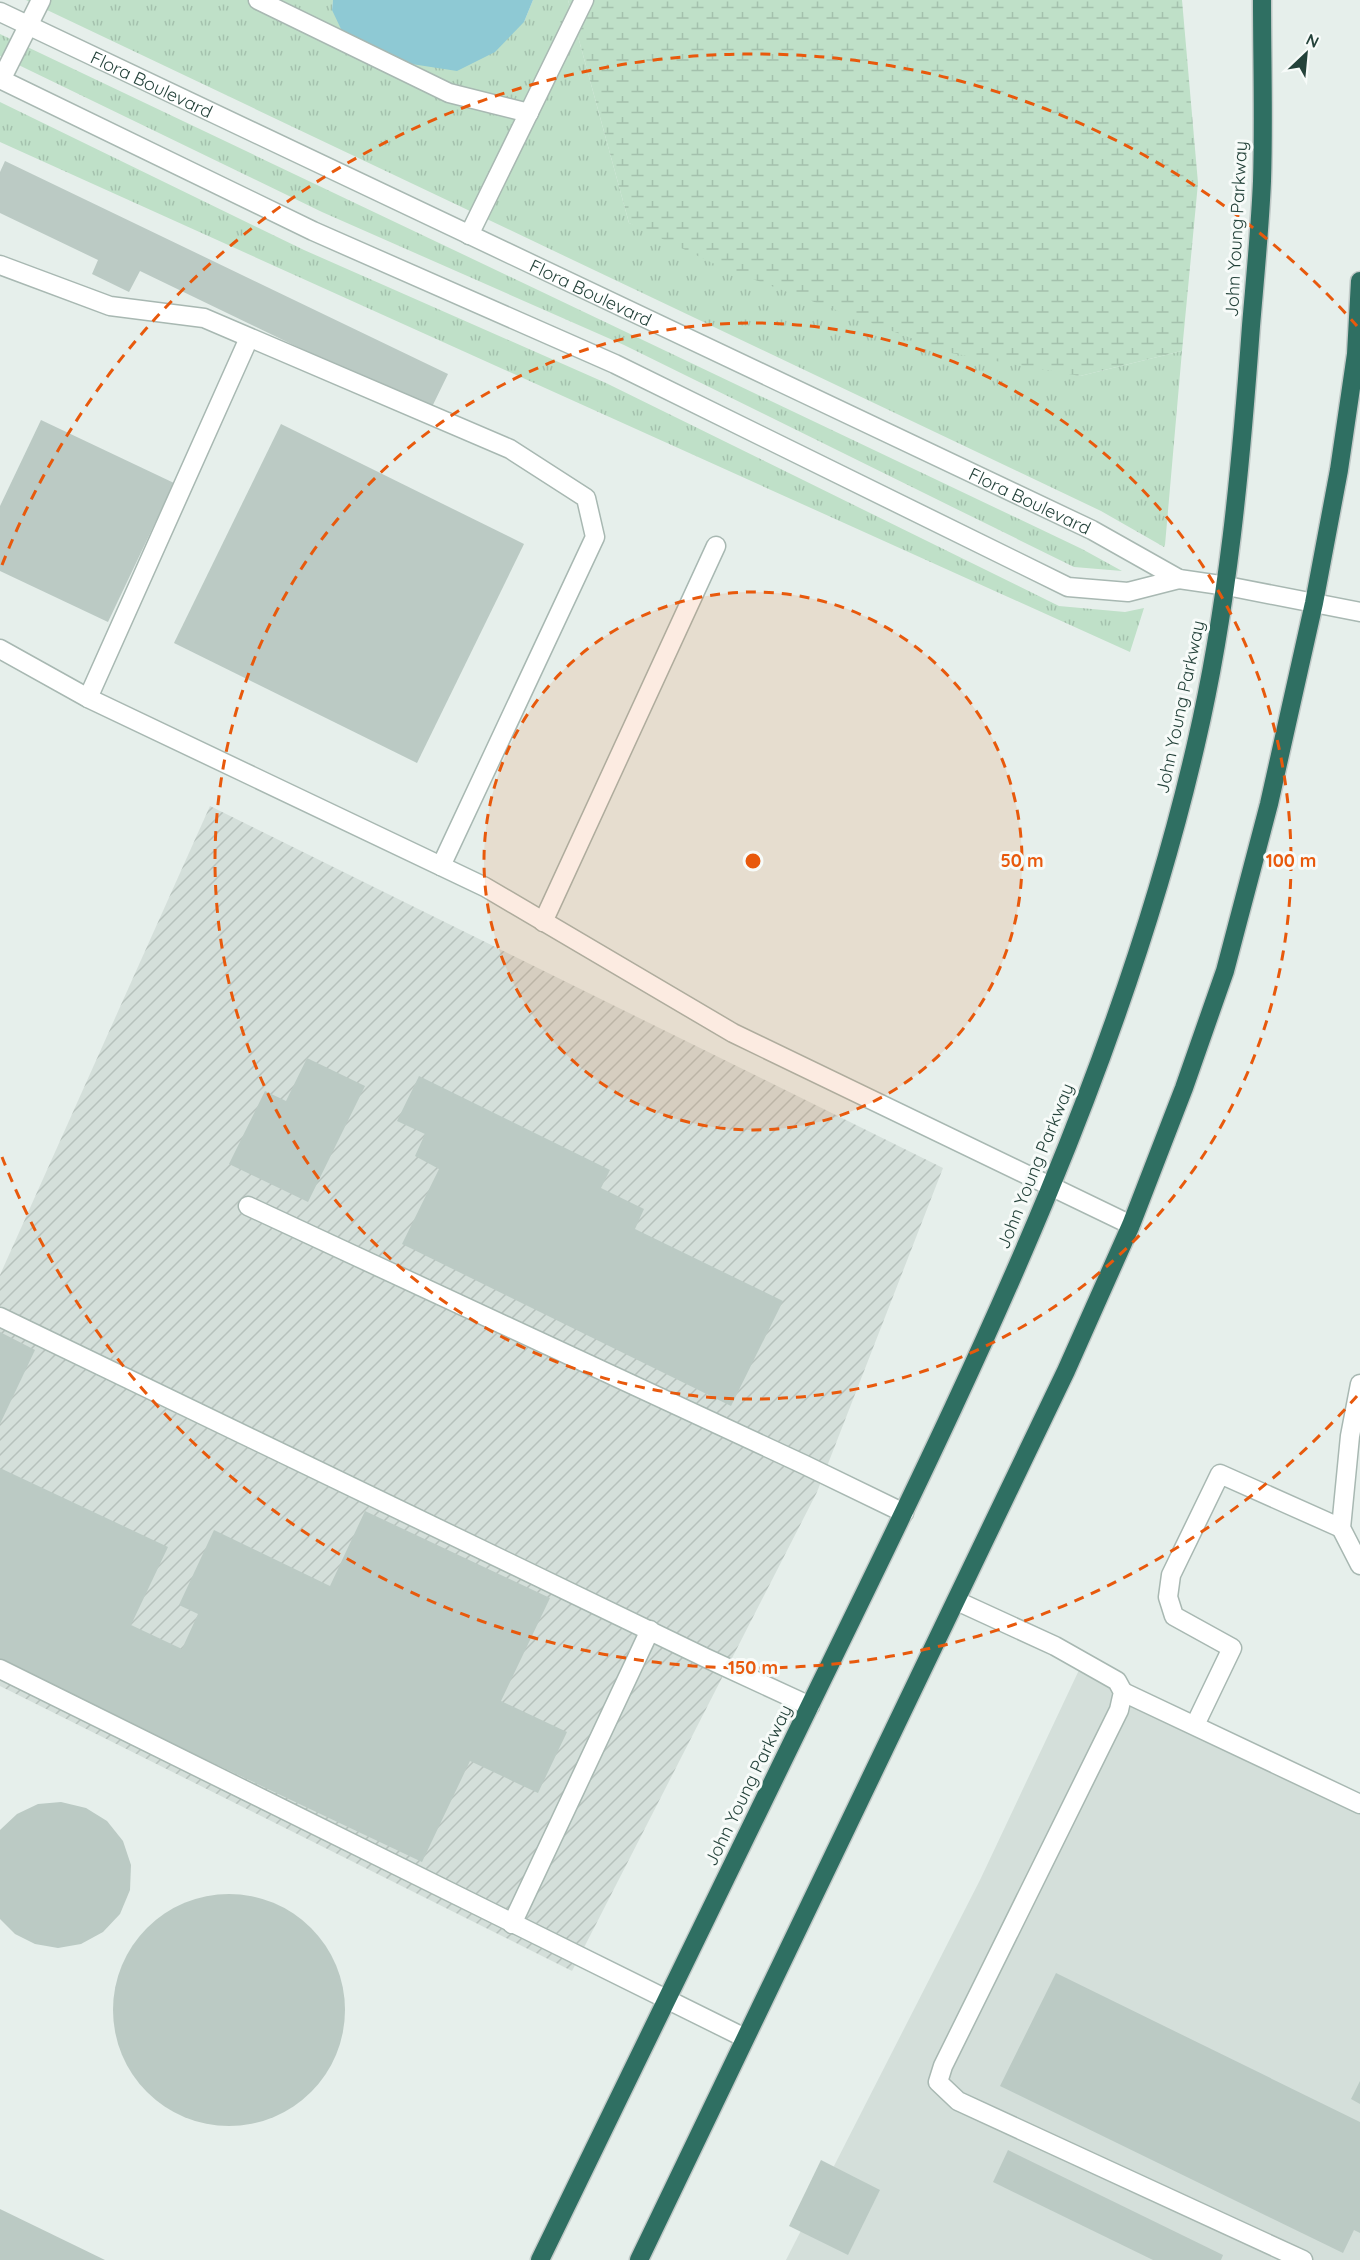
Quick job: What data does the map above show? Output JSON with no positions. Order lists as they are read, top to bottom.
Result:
{
  "streets": {
    "highway": ["John Young Parkway"],
    "street": ["Flora Boulevard"]
  },
  "crossings": [
    ["Flora Boulevard", "John Young Parkway"]
  ],
  "north": "top right",
  "rings": ["50 m", "100 m", "150 m"]
}
